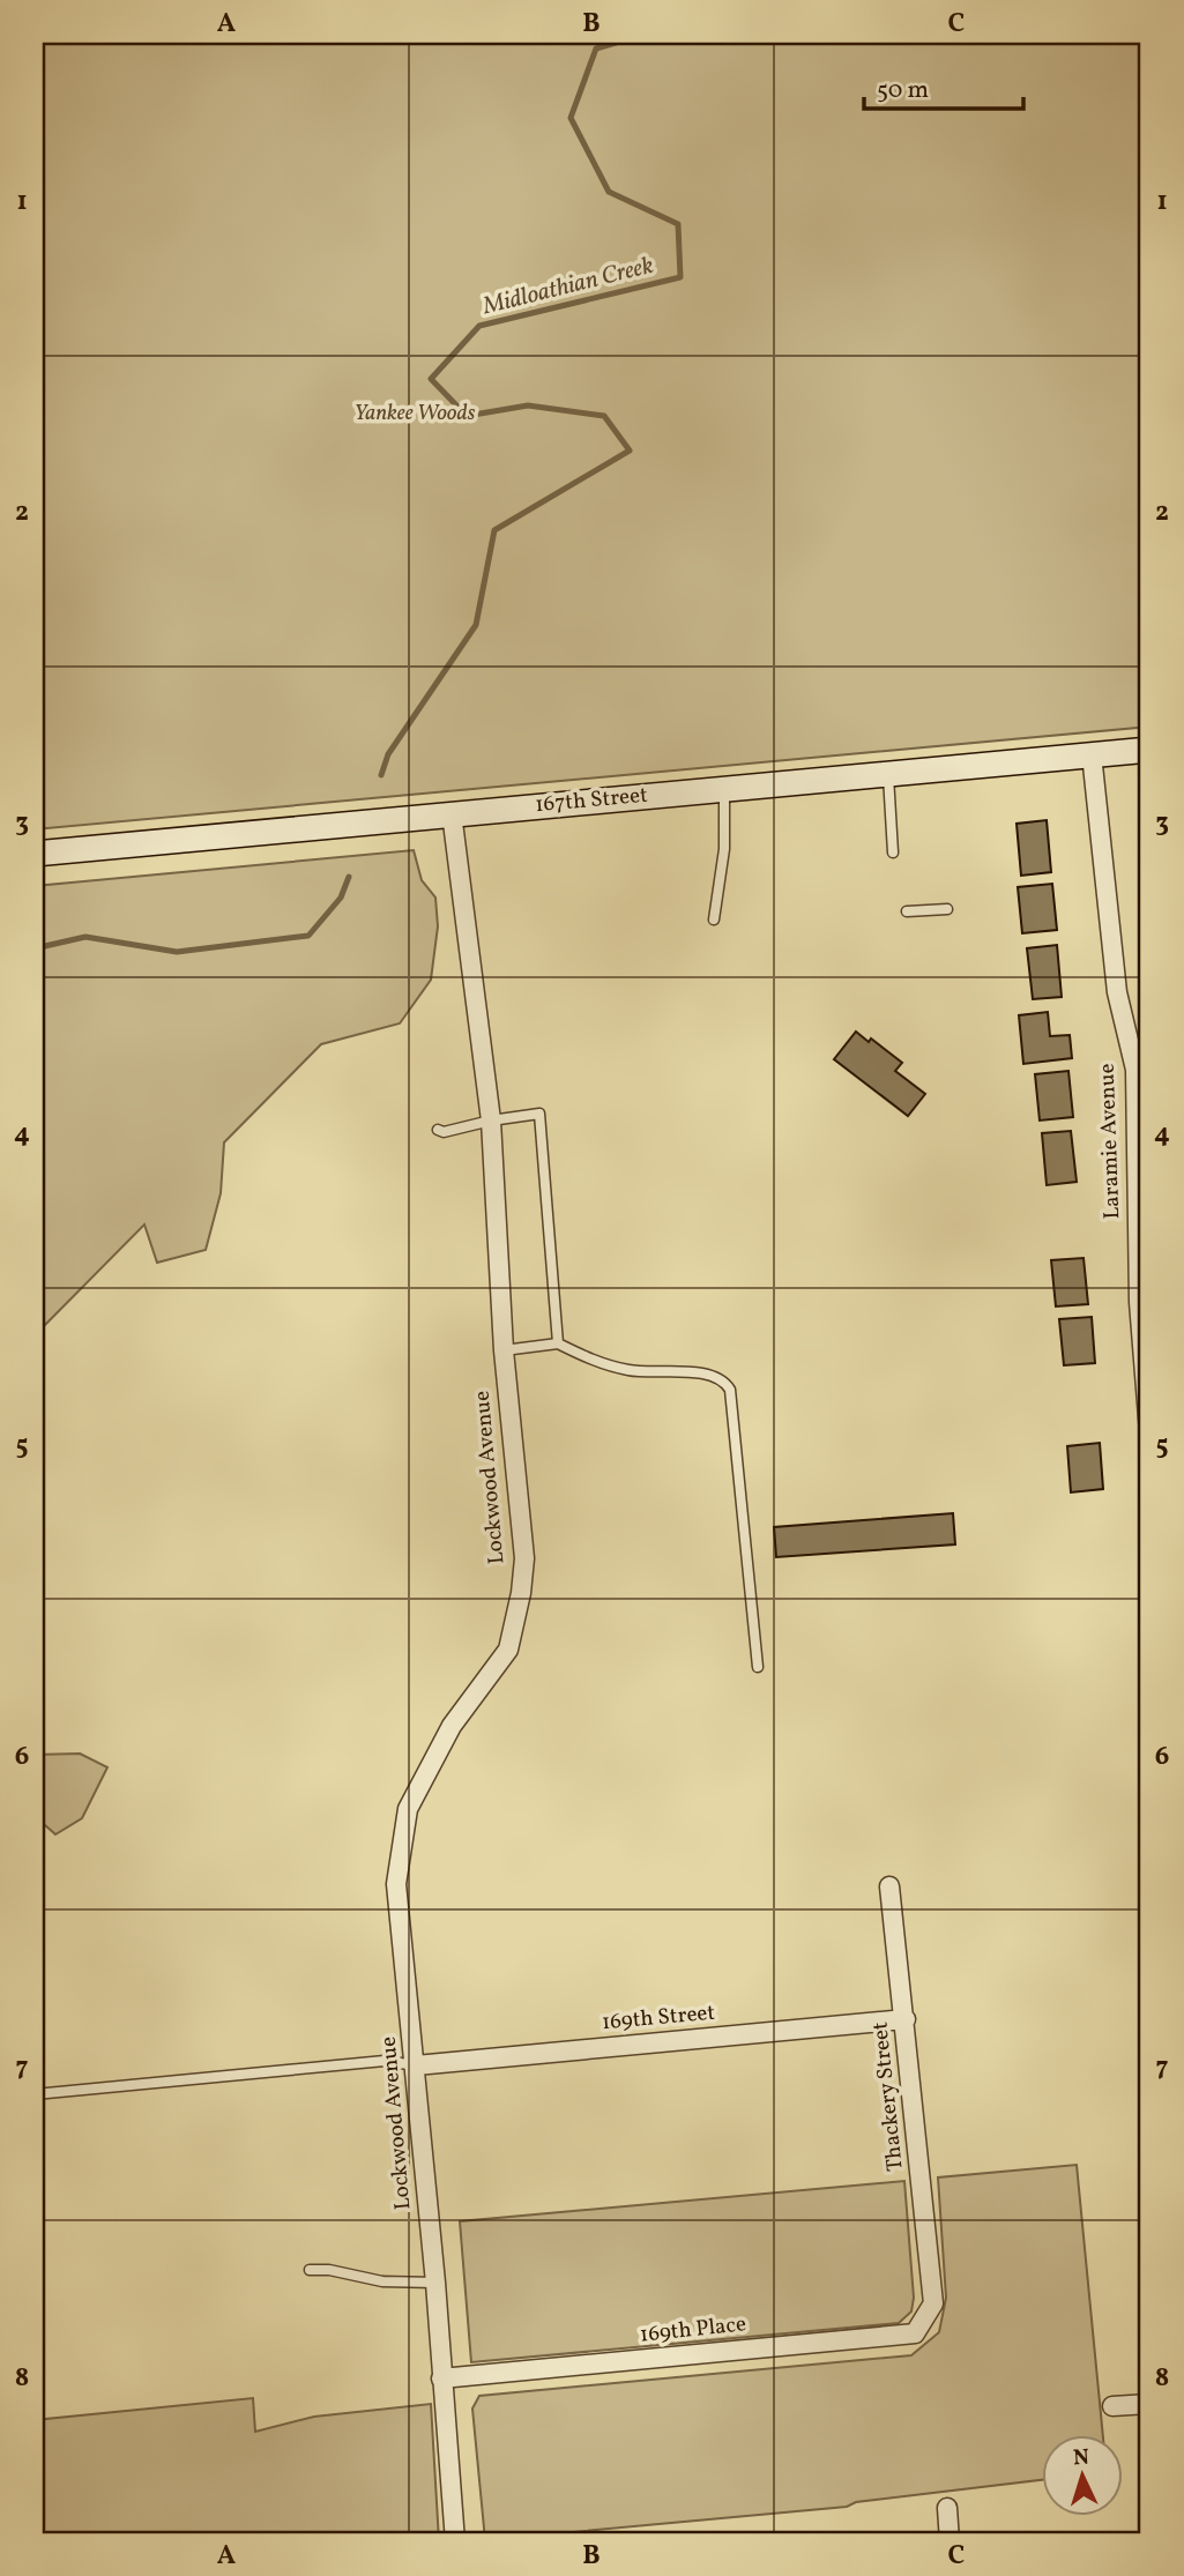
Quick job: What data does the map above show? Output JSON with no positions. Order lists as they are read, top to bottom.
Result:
{
  "streets": {
    "main road": ["167th Street"],
    "street": [
      "Laramie Avenue",
      "Lockwood Avenue",
      "169th Street",
      "Thackery Street",
      "169th Place"
    ]
  },
  "crossings": [
    ["167th Street", "Laramie Avenue"],
    ["167th Street", "Lockwood Avenue"],
    ["Lockwood Avenue", "169th Street"],
    ["Lockwood Avenue", "169th Place"],
    ["169th Street", "Thackery Street"],
    ["Thackery Street", "169th Place"]
  ],
  "water": ["Midloathian Creek"],
  "parks": ["Yankee Woods"],
  "scale_bar": "50 m",
  "north": "top",
  "grid": {
    "columns": ["A", "B", "C"],
    "rows": [
      "1",
      "2",
      "3",
      "4",
      "5",
      "6",
      "7",
      "8"
    ]
  }
}
